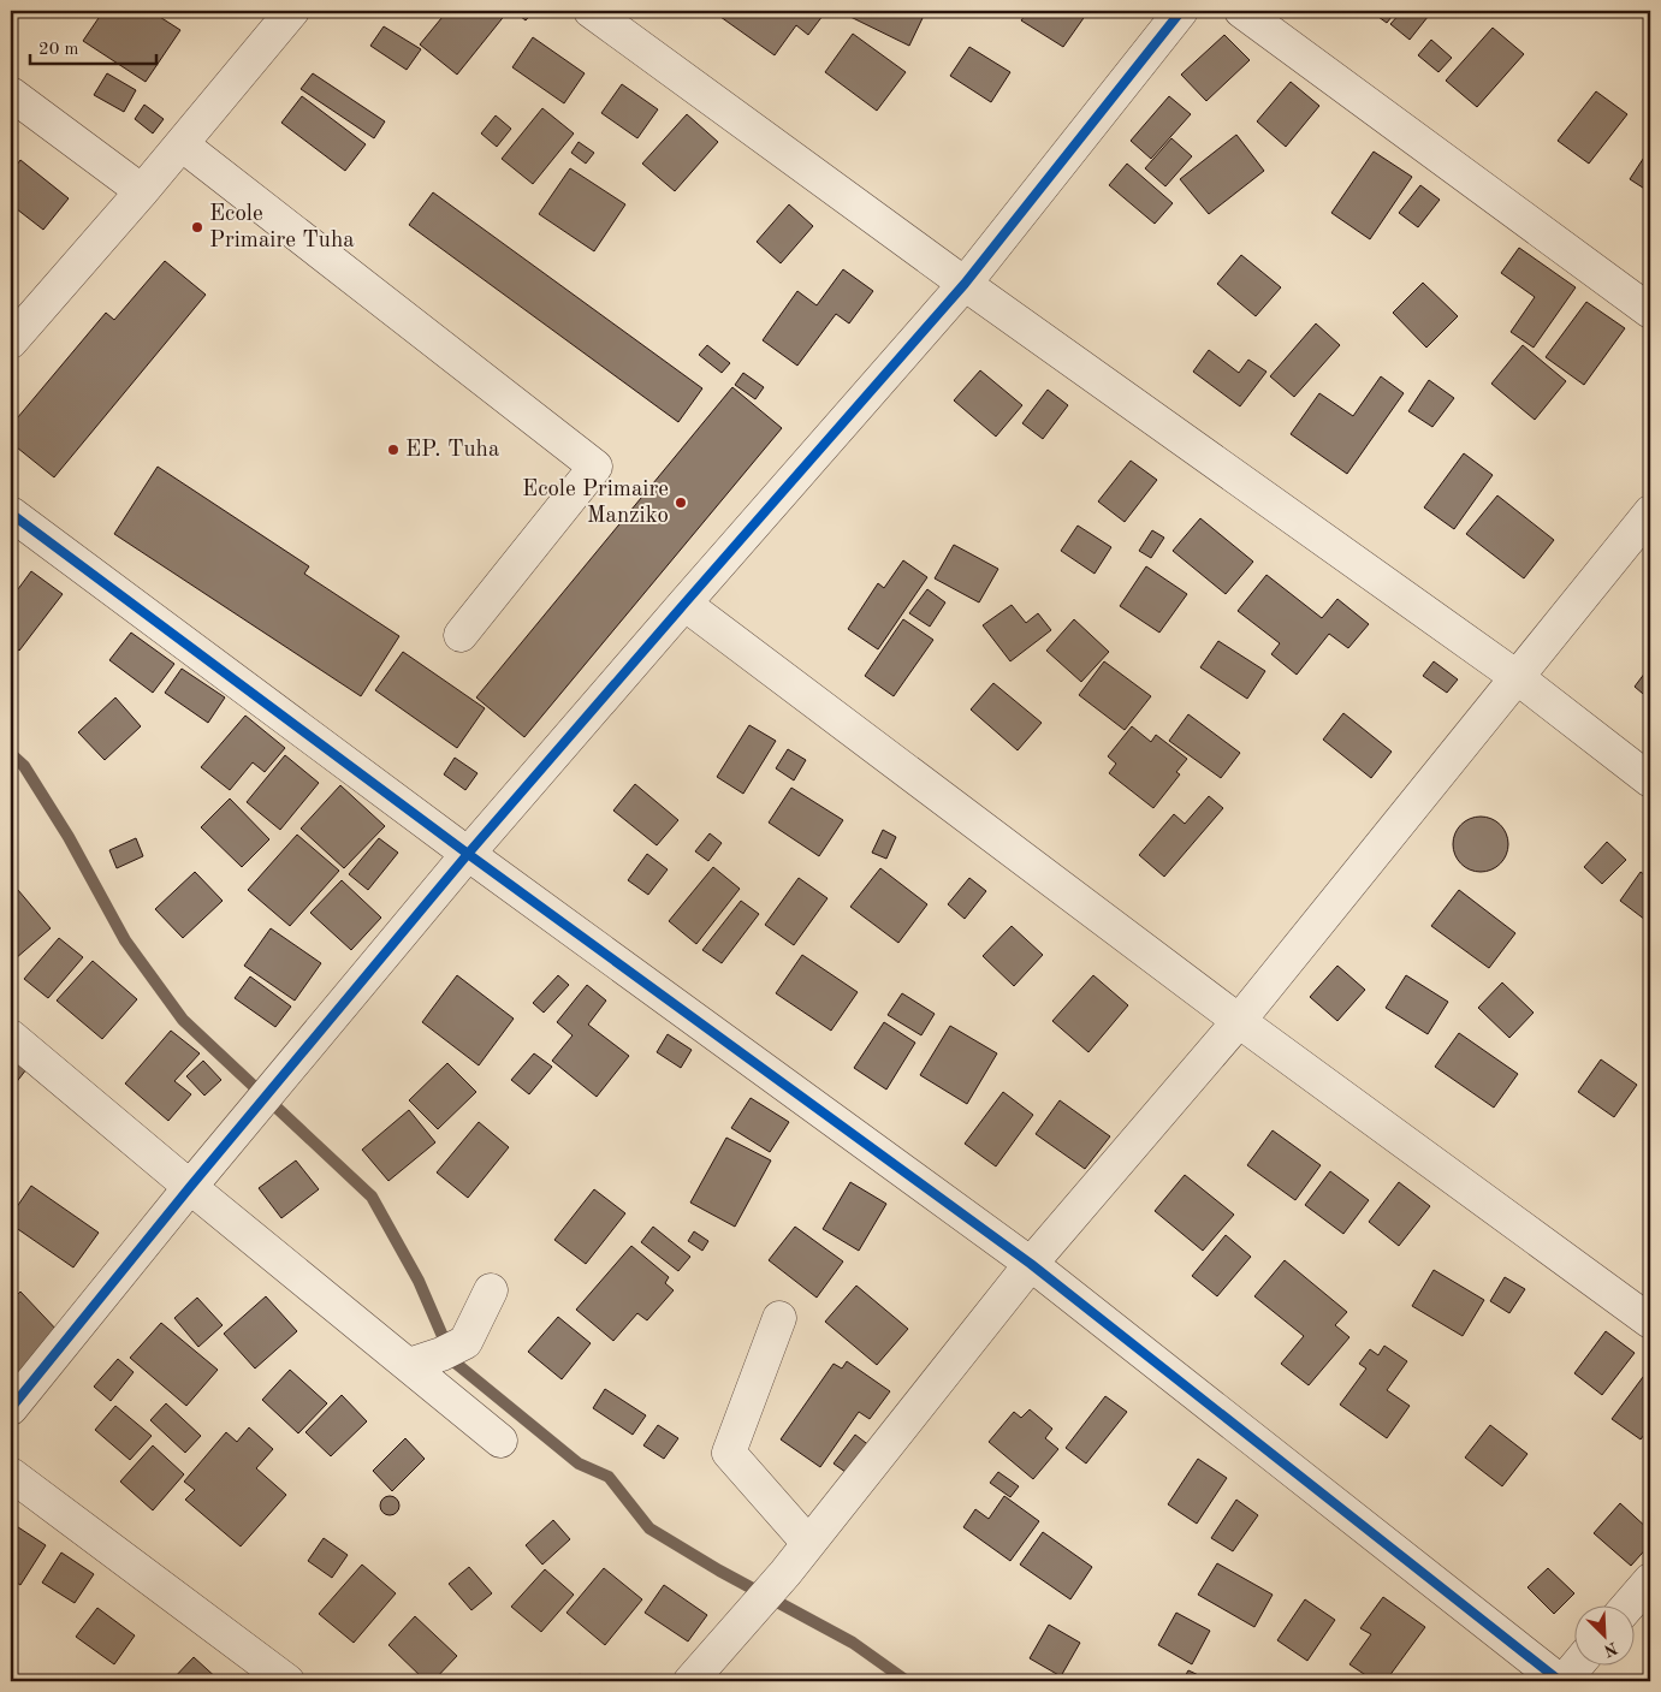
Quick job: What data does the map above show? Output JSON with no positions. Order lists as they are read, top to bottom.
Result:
{
  "places": ["Ecole Primaire Tuha", "EP. Tuha", "Ecole Primaire Manziko"],
  "scale_bar": "20 m",
  "north": "bottom right"
}
